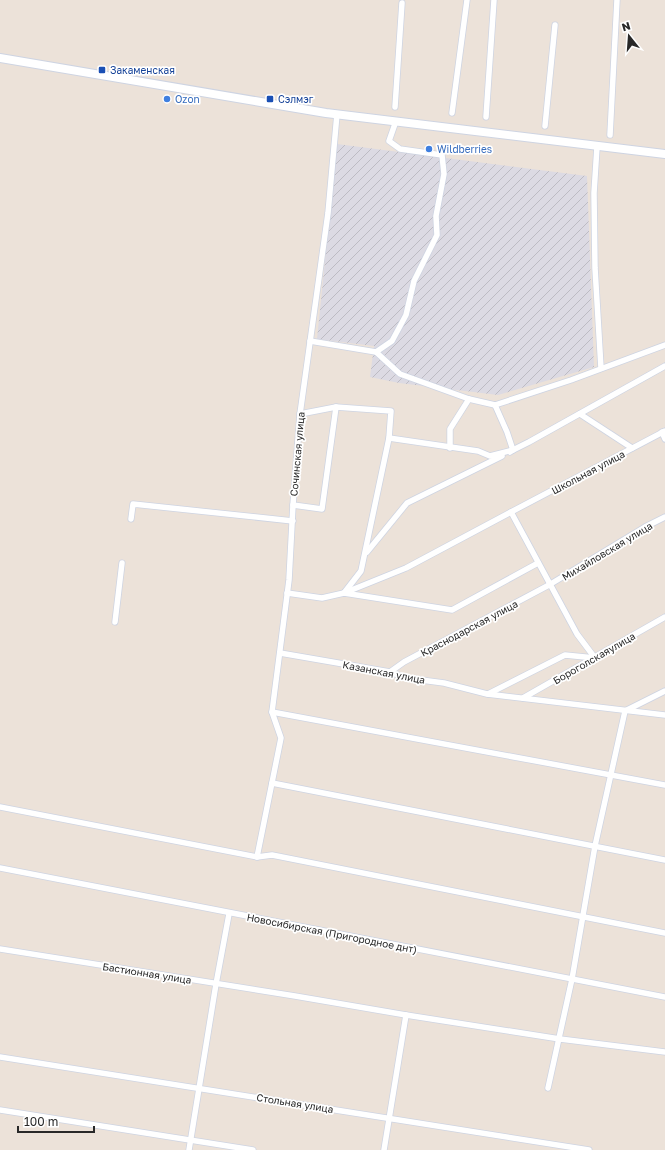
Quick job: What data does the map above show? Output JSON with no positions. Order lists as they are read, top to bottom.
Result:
{
  "streets": {
    "street": [
      "Сочинская улица",
      "Школьная улица",
      "Михайловская улица",
      "Краснодарская улица",
      "Бороголскаяулица",
      "Казанская улица",
      "Новосибирская (Пригородное днт)",
      "Бастионная улица",
      "Стольная улица"
    ]
  },
  "crossings": [
    ["Михайловская улица", "Краснодарская улица"],
    ["Краснодарская улица", "Казанская улица"],
    ["Бороголскаяулица", "Казанская улица"]
  ],
  "places": {
    "transit": ["Закаменская", "Сэлмэг"],
    "other": ["Ozon", "Wildberries"]
  },
  "scale_bar": "100 m",
  "north": "top"
}
